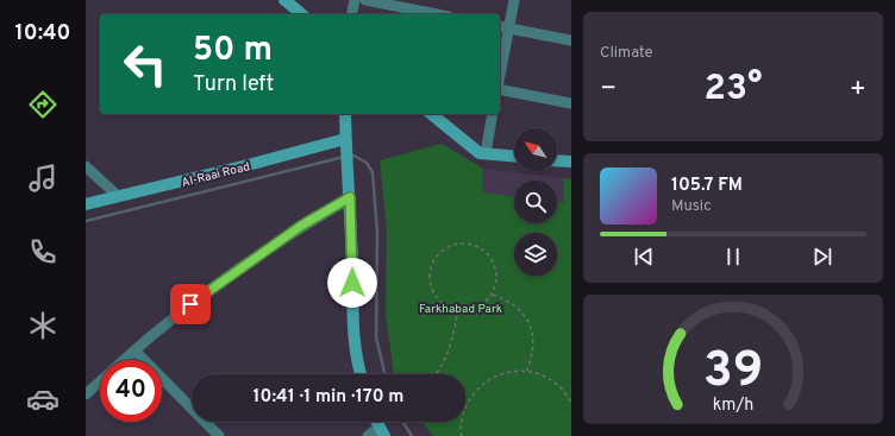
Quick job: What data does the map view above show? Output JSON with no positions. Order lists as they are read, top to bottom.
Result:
{
  "streets": {
    "street": ["Al-Raai Road"]
  },
  "parks": ["Farkhabad Park"],
  "north": "top left",
  "page": {
    "tabs": "10:40",
    "tile": "Climate",
    "turn": ["50 m", "Turn left"],
    "heat": ["−", "23°", "+"],
    "song": ["105.7 FM", "Music"],
    "limit": "40",
    "trip": "10:41 · 1 min · 170 m",
    "gauge": ["39", "km/h"]
  }
}
